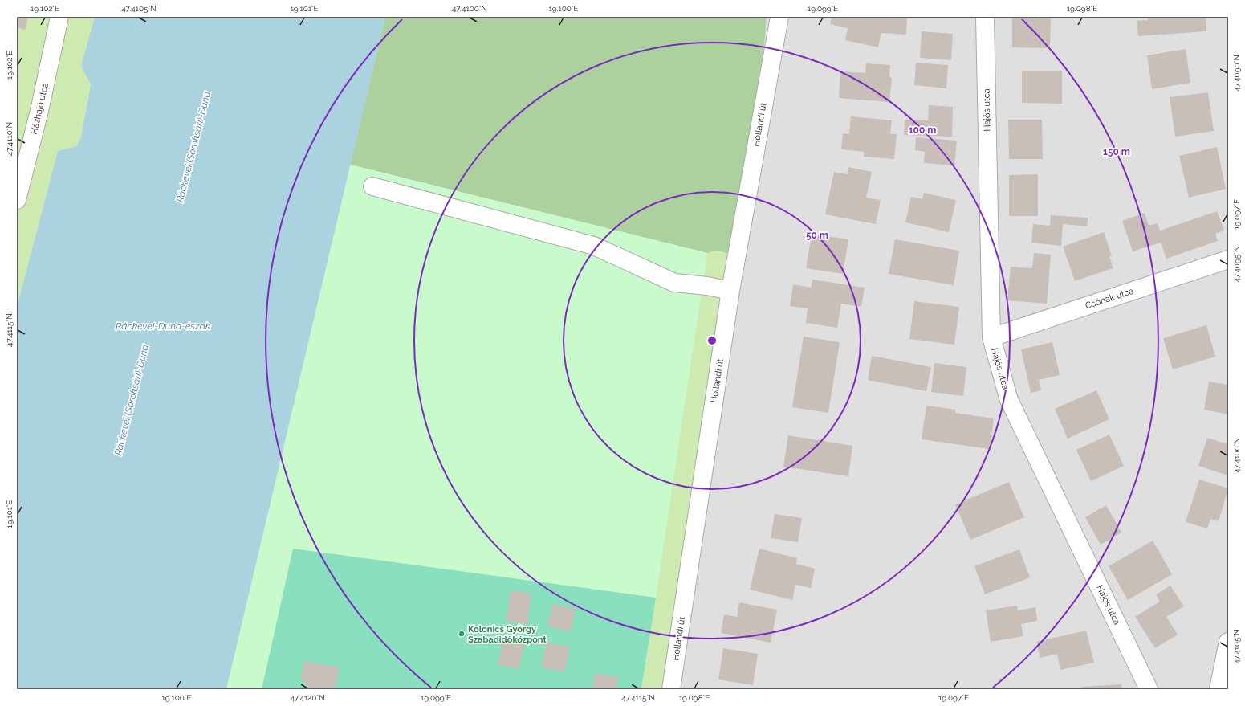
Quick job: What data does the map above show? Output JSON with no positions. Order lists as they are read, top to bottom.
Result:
{
  "streets": {
    "street": [
      "Házhajó utca",
      "Hajós utca",
      "Hollandi út",
      "Csónak utca"
    ]
  },
  "crossings": [
    ["Hajós utca", "Csónak utca"]
  ],
  "water": ["Ráckevei (Soroksári)-Duna", "Ráckevei-Duna-észak"],
  "places": ["Kolonics György Szabadidőközpont"],
  "coordinates": [
    "19.102°E",
    "47.4105°N",
    "19.101°E",
    "47.4100°N",
    "19.100°E",
    "19.099°E",
    "19.098°E",
    "47.4090°N",
    "47.4110°N",
    "19.097°E",
    "47.4095°N",
    "47.4115°N",
    "47.4120°N"
  ],
  "rings": ["100 m", "150 m", "50 m"]
}
